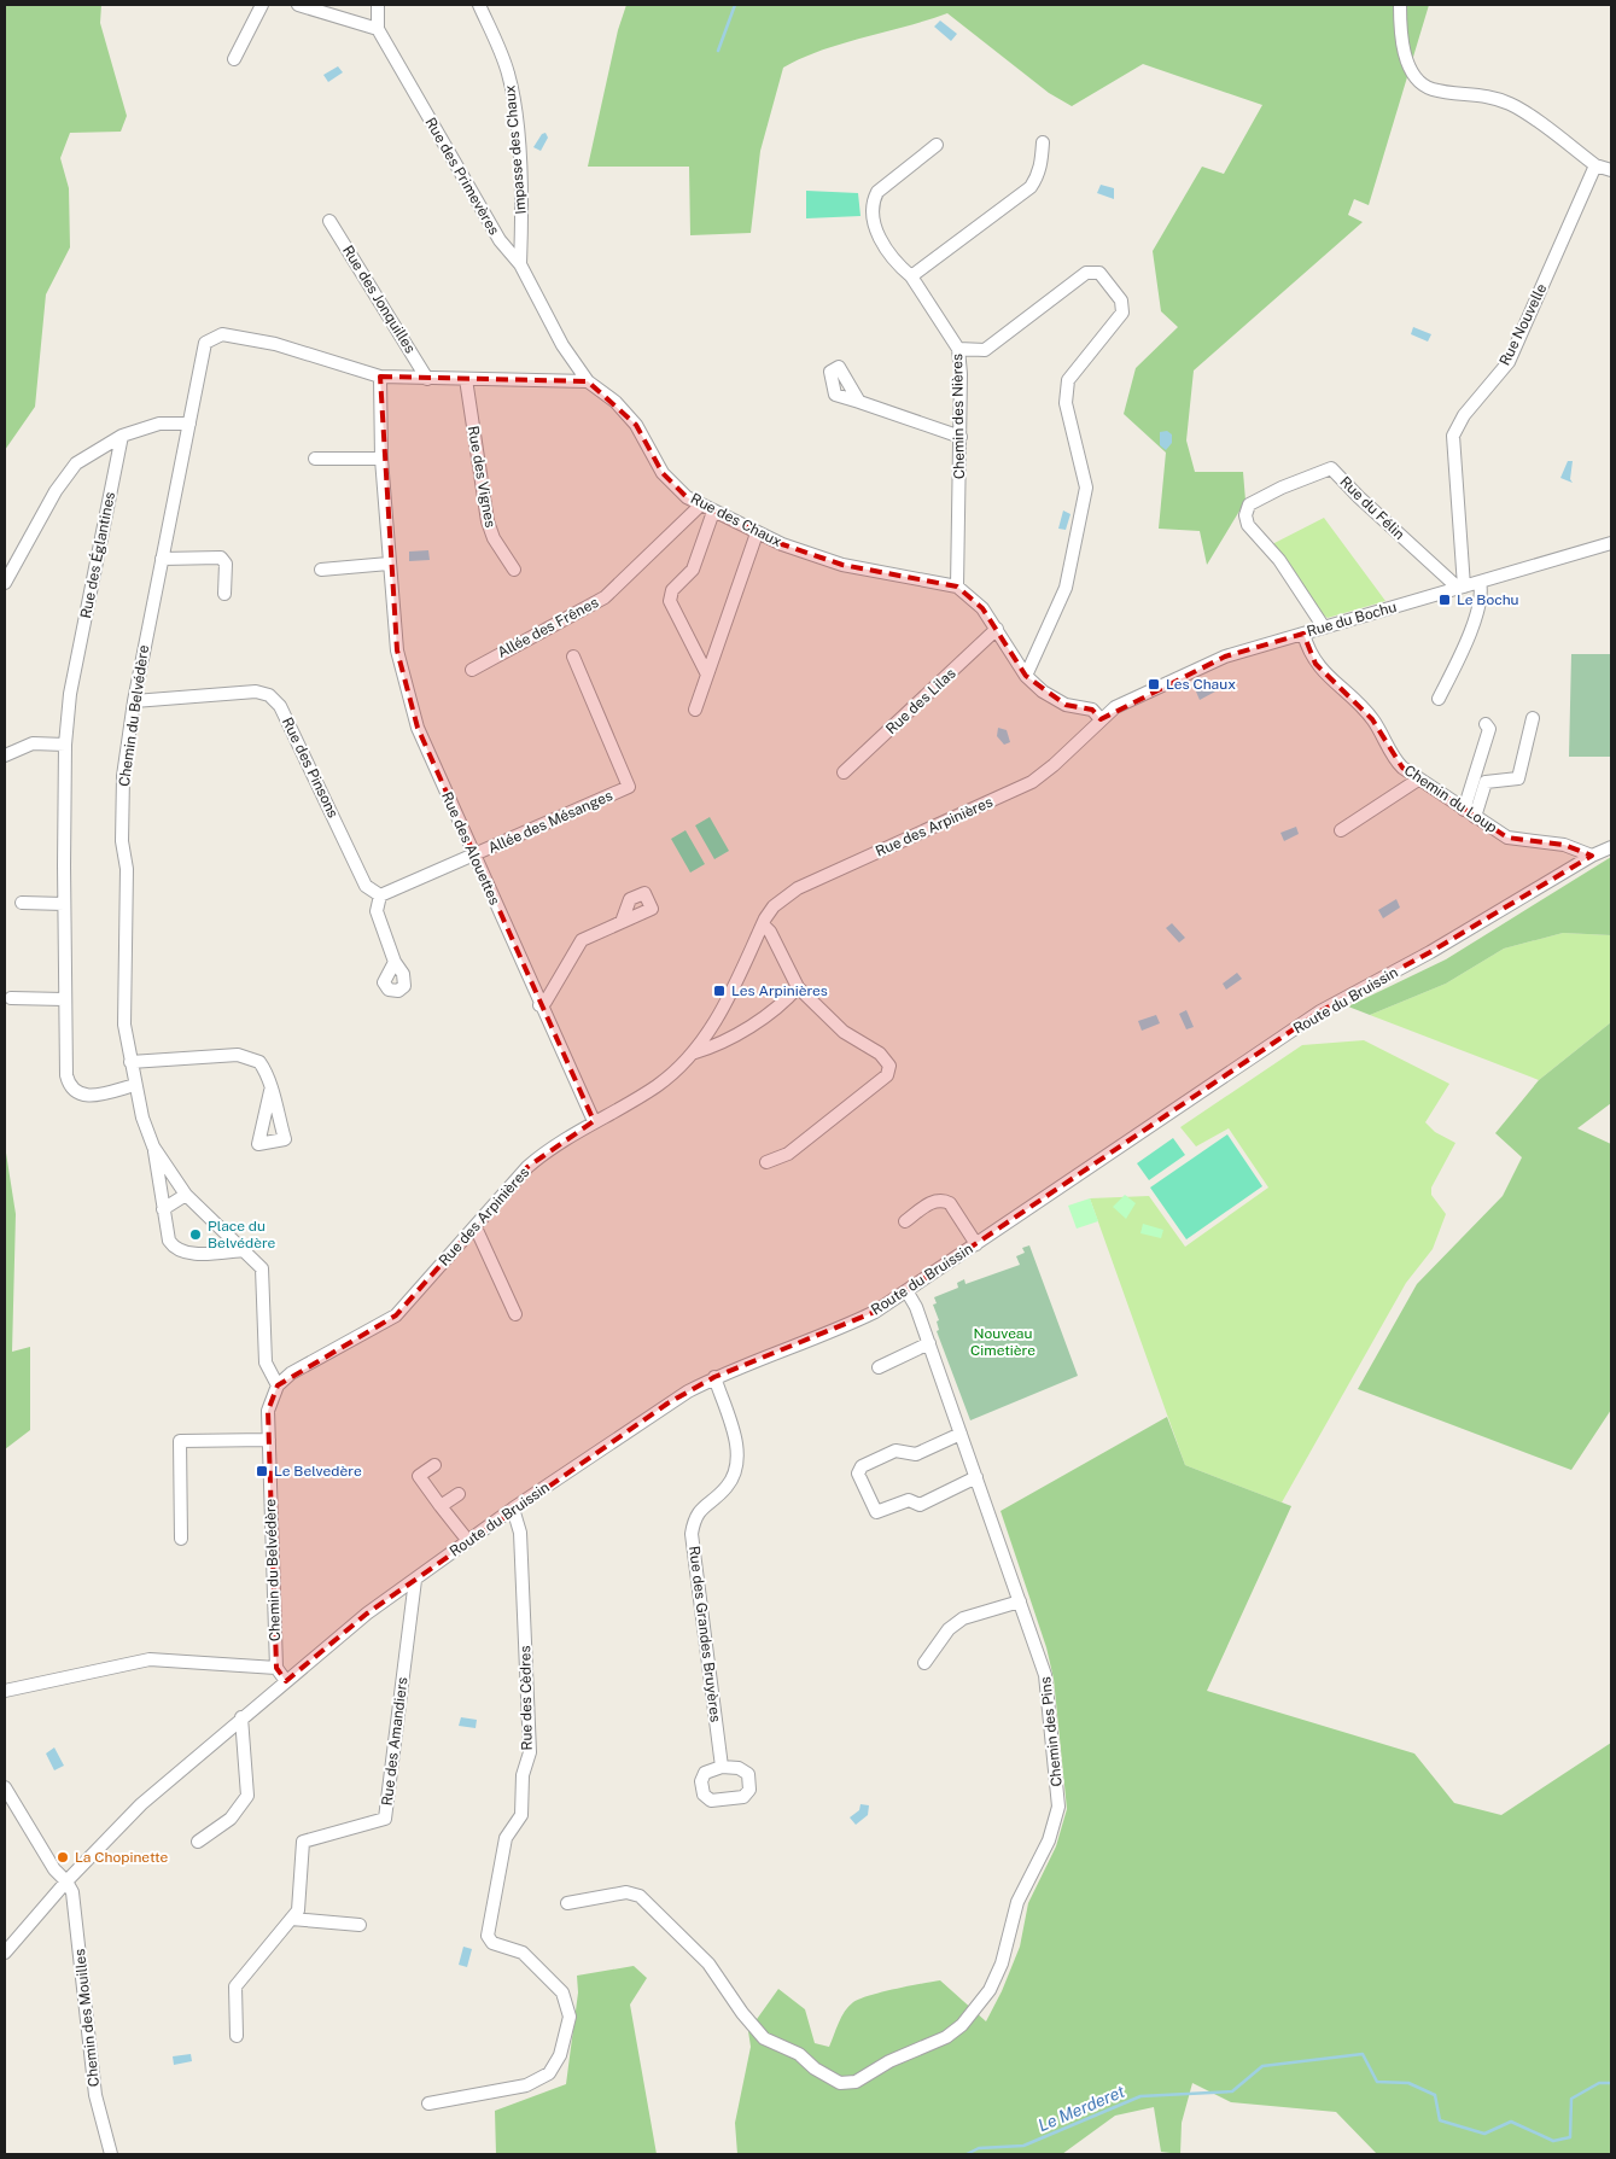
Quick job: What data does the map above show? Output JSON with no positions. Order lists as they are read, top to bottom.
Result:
{
  "streets": {
    "street": [
      "Impasse des Chaux",
      "Rue des Primevères",
      "Rue des Jonquilles",
      "Rue Nouvelle",
      "Chemin des Nières",
      "Rue des Vignes",
      "Rue du Félin",
      "Rue des Chaux",
      "Rue des Églantines",
      "Rue du Bochu",
      "Allée des Frênes",
      "Rue des Lilas",
      "Chemin du Belvédère",
      "Rue des Pinsons",
      "Chemin du Loup",
      "Allée des Mésanges",
      "Rue des Arpinières",
      "Rue des Alouettes",
      "Route du Bruissin",
      "Rue des Grandes Bruyères",
      "Rue des Cèdres",
      "Chemin des Pins",
      "Rue des Amandiers",
      "Chemin des Mouilles"
    ]
  },
  "crossings": [
    ["Impasse des Chaux", "Rue des Primevères"],
    ["Rue des Primevères", "Rue des Chaux"],
    ["Rue Nouvelle", "Rue du Félin"],
    ["Rue Nouvelle", "Rue du Bochu"],
    ["Chemin des Nières", "Rue des Chaux"],
    ["Rue du Félin", "Rue du Bochu"],
    ["Rue des Chaux", "Rue du Bochu"],
    ["Rue des Chaux", "Allée des Frênes"],
    ["Rue des Chaux", "Rue des Lilas"],
    ["Rue des Chaux", "Rue des Arpinières"],
    ["Rue des Églantines", "Chemin du Belvédère"],
    ["Rue du Bochu", "Chemin du Loup"],
    ["Rue du Bochu", "Rue des Arpinières"],
    ["Chemin du Belvédère", "Rue des Pinsons"],
    ["Chemin du Belvédère", "Rue des Arpinières"],
    ["Chemin du Belvédère", "Rue des Alouettes"],
    ["Chemin du Loup", "Route du Bruissin"],
    ["Allée des Mésanges", "Rue des Alouettes"],
    ["Rue des Arpinières", "Rue des Alouettes"],
    ["Route du Bruissin", "Rue des Grandes Bruyères"],
    ["Route du Bruissin", "Rue des Cèdres"],
    ["Route du Bruissin", "Chemin des Pins"],
    ["Route du Bruissin", "Rue des Amandiers"],
    ["Route du Bruissin", "Chemin des Mouilles"]
  ],
  "water": ["Le Merderet"],
  "parks": ["Nouveau Cimetière"],
  "places": {
    "transit": [
      "Le Bochu",
      "Les Chaux",
      "Les Arpinières",
      "Le Belvedère"
    ],
    "other": ["Place du Belvédère", "La Chopinette"]
  }
}
